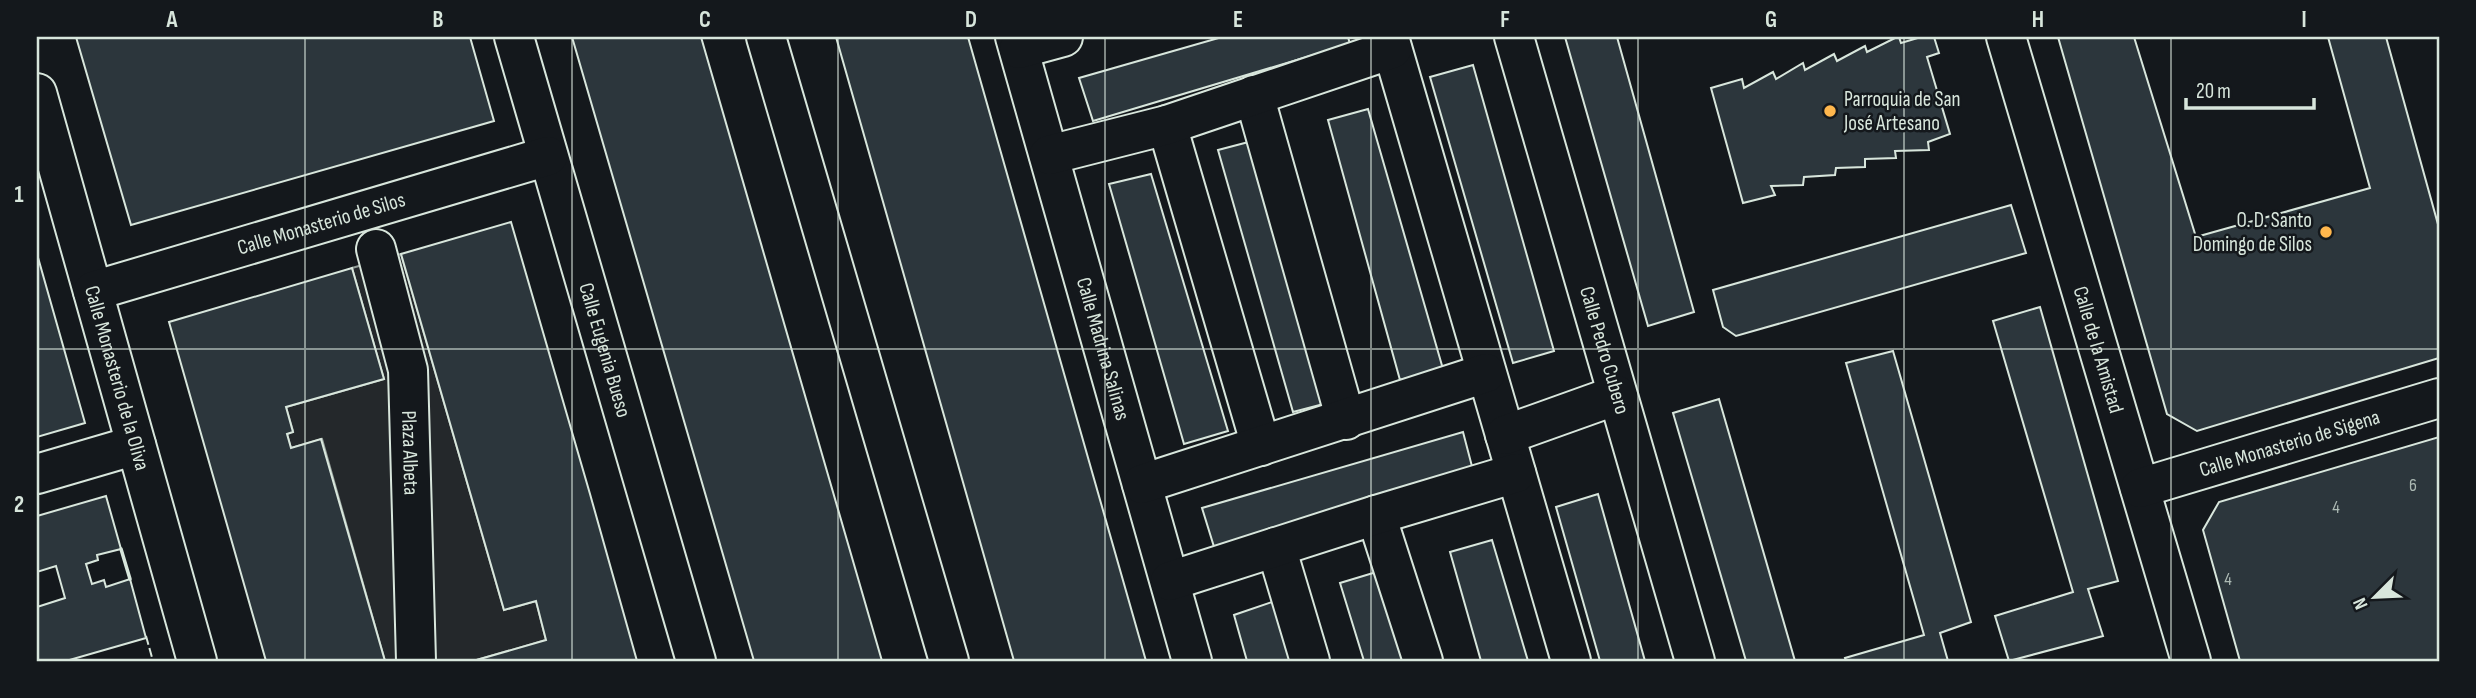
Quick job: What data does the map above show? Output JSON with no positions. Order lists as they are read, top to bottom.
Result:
{
  "streets": {
    "street": [
      "Calle Monasterio de Silos",
      "Calle Eugenia Bueso",
      "Calle Madrina Salinas",
      "Calle Pedro Cubero",
      "Calle de la Amistad",
      "Calle Monasterio de la Oliva",
      "Calle Monasterio de Sigena",
      "Plaza Albeta"
    ]
  },
  "crossings": [
    ["Calle Monasterio de Silos", "Calle Eugenia Bueso"],
    ["Calle Monasterio de Silos", "Calle Monasterio de la Oliva"],
    ["Calle de la Amistad", "Calle Monasterio de Sigena"]
  ],
  "places": ["Parroquia de San José Artesano", "O. D. Santo Domingo de Silos"],
  "house_numbers": ["6", "4", "4"],
  "scale_bar": "20 m",
  "north": "bottom left",
  "grid": {
    "columns": [
      "A",
      "B",
      "C",
      "D",
      "E",
      "F",
      "G",
      "H",
      "I"
    ],
    "rows": ["1", "2"]
  }
}
